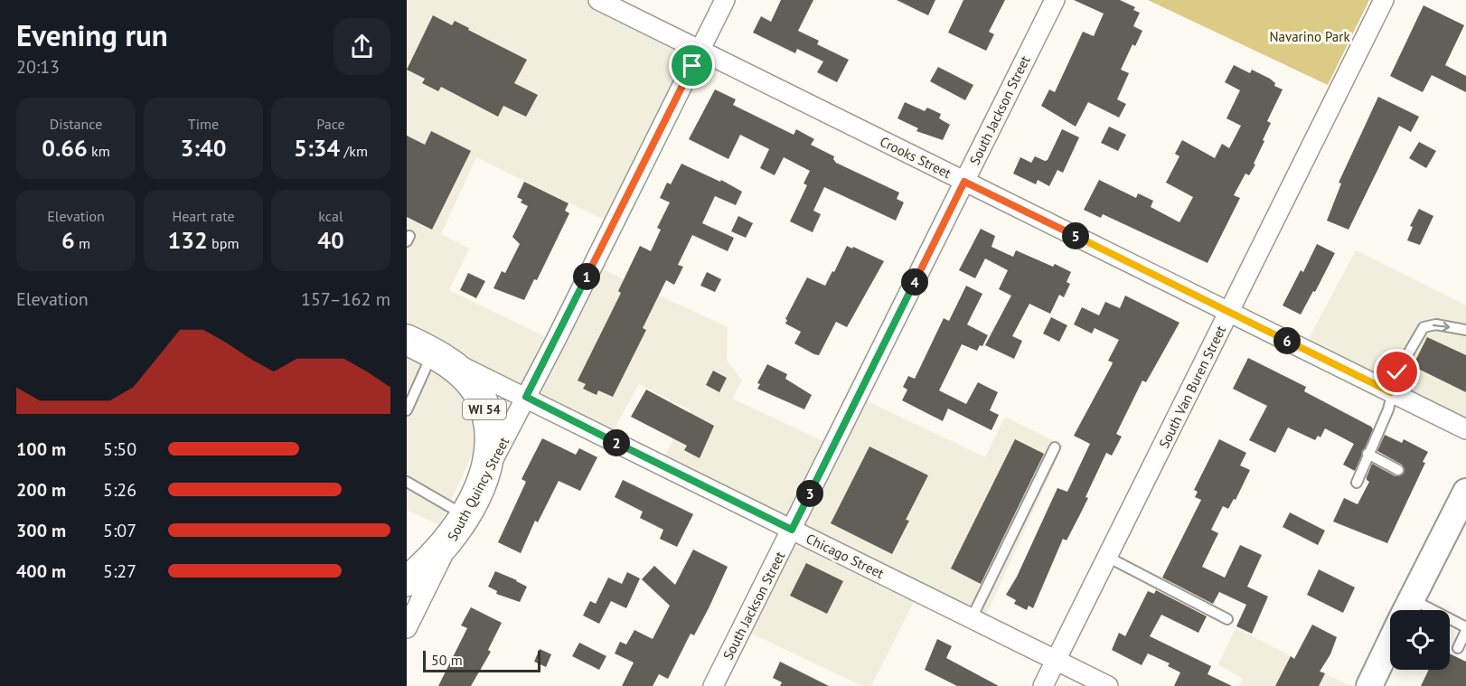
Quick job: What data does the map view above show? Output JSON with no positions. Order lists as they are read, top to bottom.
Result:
{
  "streets": {
    "main road": ["WI 54", "South Quincy Street", "Chicago Street"],
    "street": ["South Jackson Street", "Crooks Street", "South Van Buren Street"]
  },
  "crossings": [
    ["South Jackson Street", "Crooks Street"],
    ["South Jackson Street", "Chicago Street"],
    ["Crooks Street", "South Van Buren Street"],
    ["Crooks Street", "South Quincy Street"],
    ["South Van Buren Street", "Chicago Street"],
    ["WI 54", "South Quincy Street"],
    ["WI 54", "Chicago Street"],
    ["South Quincy Street", "Chicago Street"]
  ],
  "parks": ["Navarino Park"],
  "scale_bar": "50 m",
  "page": {
    "heading": ["Evening run", "20:13"],
    "stats": [
      ["Distance", "0.66 km"],
      ["Time", "3:40"],
      ["Pace", "5:34 /km"],
      ["Elevation", "6 m"],
      ["Heart rate", "132 bpm"],
      ["kcal", "40"]
    ],
    "pins": [
      "5",
      "1",
      "4",
      "6",
      "2",
      "3"
    ],
    "chart": ["Elevation", "157–162 m"],
    "list": [
      {
        "name": "100 m",
        "note": "5:50"
      },
      {
        "name": "200 m",
        "note": "5:26"
      },
      {
        "name": "300 m",
        "note": "5:07"
      },
      {
        "name": "400 m",
        "note": "5:27"
      }
    ],
    "scale": "50 m"
  }
}
